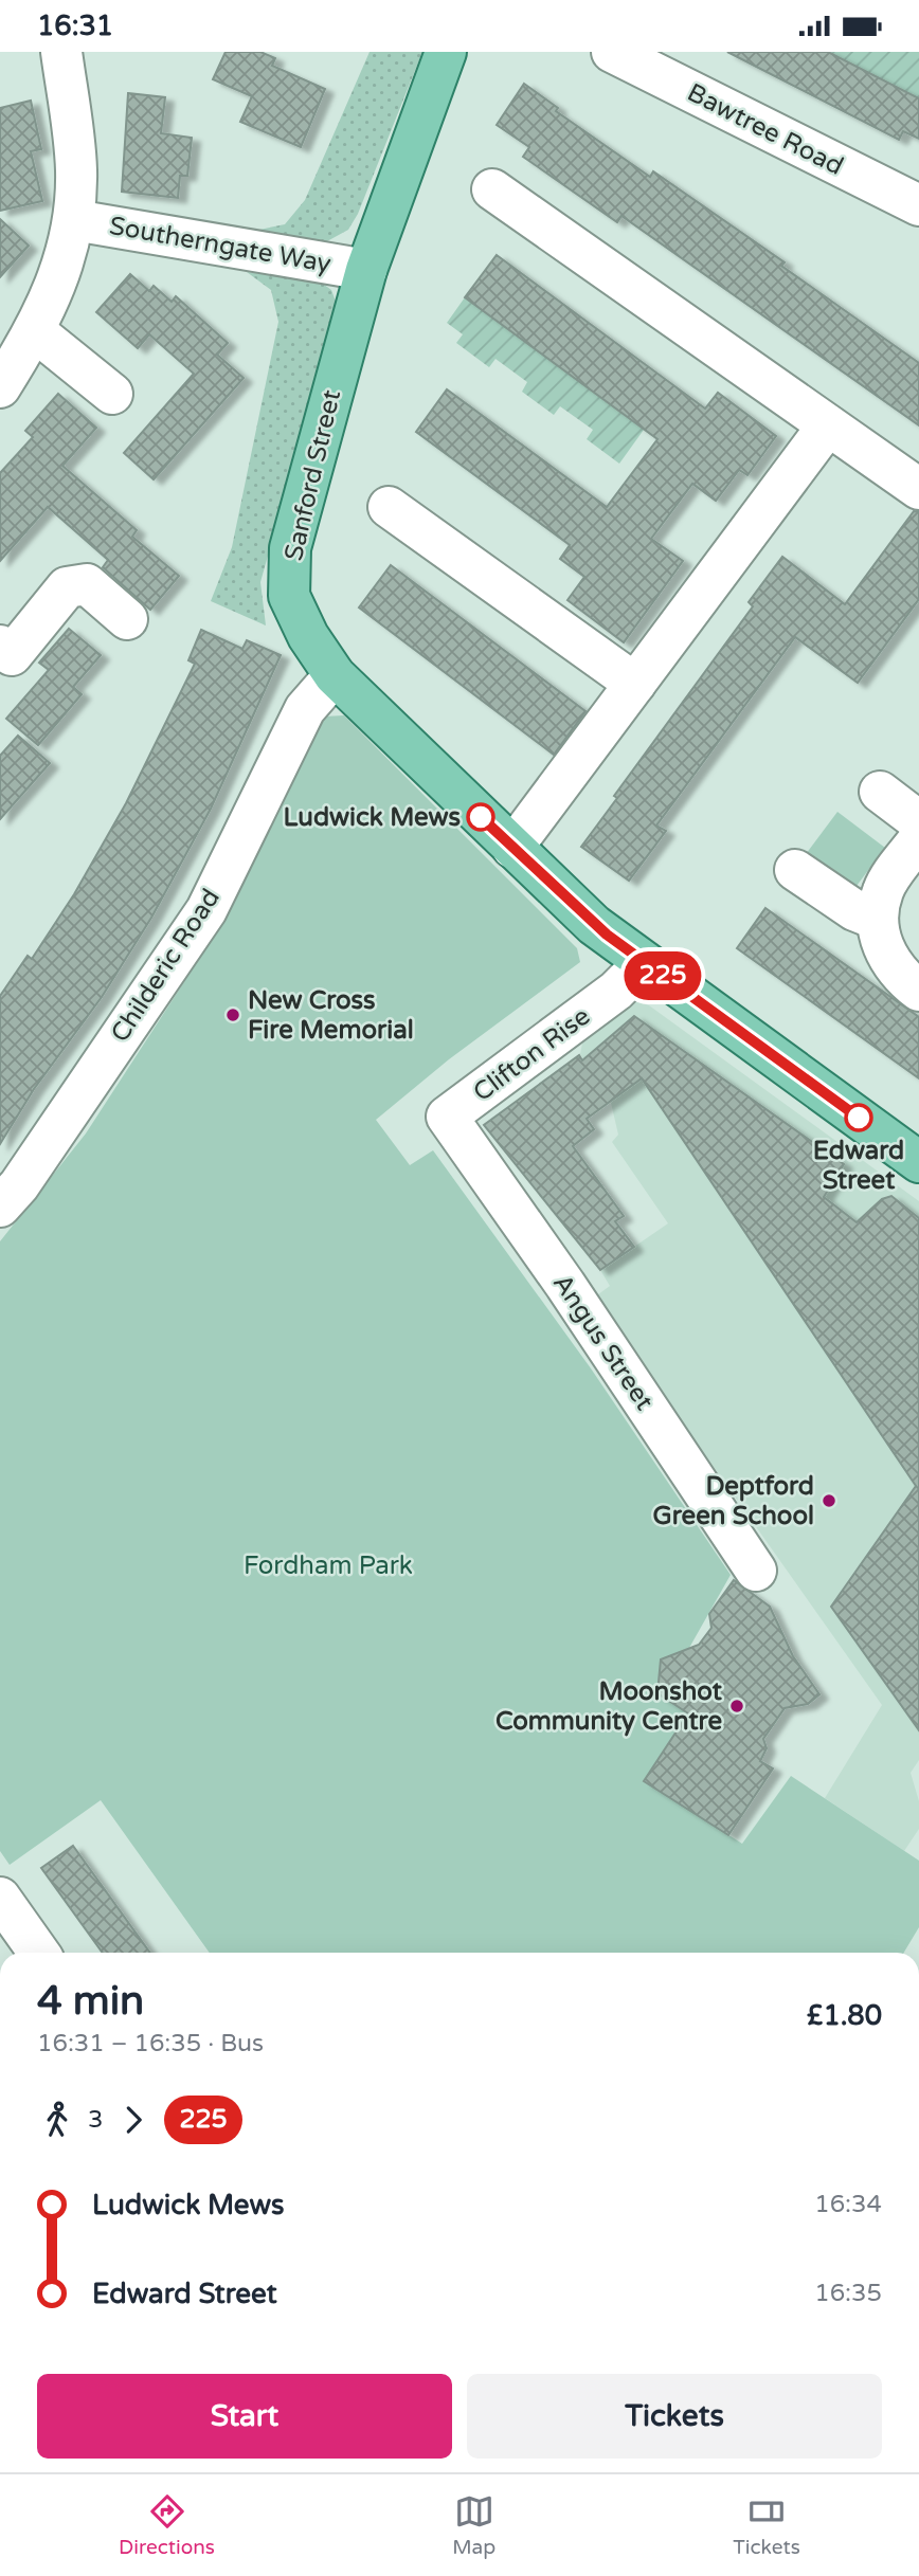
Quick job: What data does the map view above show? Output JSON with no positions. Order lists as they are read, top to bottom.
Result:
{
  "streets": {
    "main road": ["Sanford Street"],
    "street": [
      "Bawtree Road",
      "Southerngate Way",
      "Childeric Road",
      "Clifton Rise",
      "Angus Street"
    ]
  },
  "crossings": [
    ["Southerngate Way", "Sanford Street"],
    ["Sanford Street", "Childeric Road"],
    ["Sanford Street", "Clifton Rise"],
    ["Clifton Rise", "Angus Street"]
  ],
  "parks": ["Fordham Park"],
  "places": [
    "Ludwick Mews",
    "New Cross Fire Memorial",
    "Edward Street",
    "Deptford Green School",
    "Moonshot Community Centre"
  ],
  "lines": ["bus line 225"],
  "page": {
    "status": "16:31",
    "on_map": "225",
    "heading": ["4 min", "16:31 – 16:35 · Bus", "£1.80"],
    "legs": ["3", "225"],
    "list": [
      {
        "name": "Ludwick Mews",
        "value": "16:34"
      },
      {
        "name": "Edward Street",
        "value": "16:35"
      }
    ],
    "buttons": ["Start", "Tickets"],
    "tabs": ["Directions", "Map", "Tickets"]
  }
}
